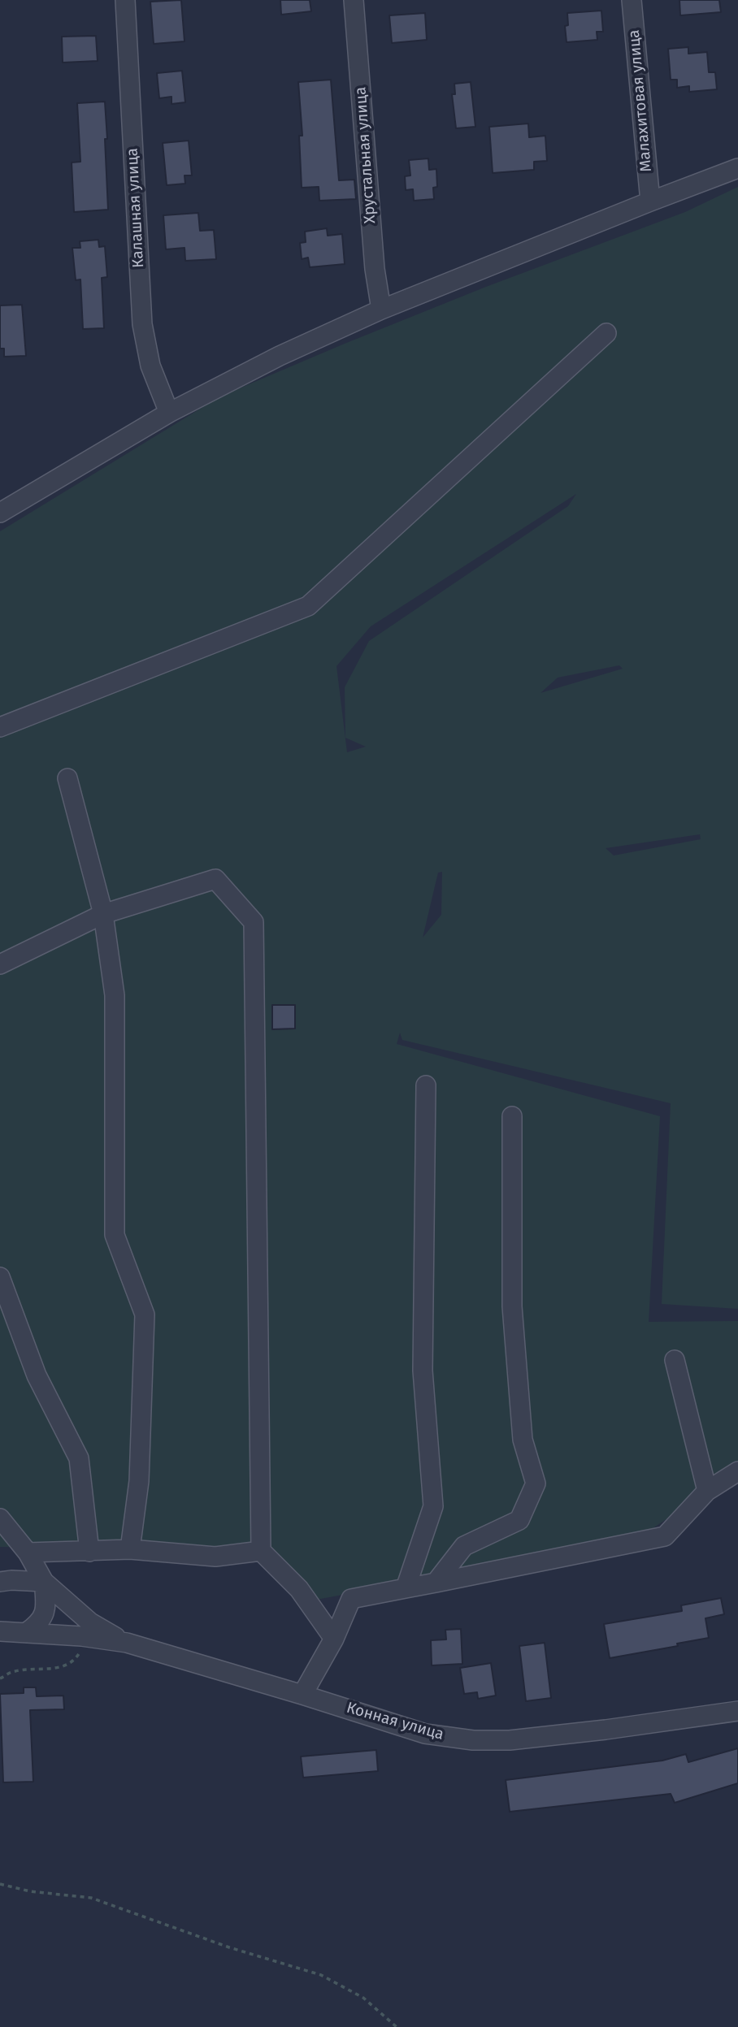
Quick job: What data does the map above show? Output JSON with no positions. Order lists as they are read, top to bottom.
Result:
{
  "streets": {
    "street": [
      "Малахитовая улица",
      "Хрустальная улица",
      "Калашная улица",
      "Конная улица"
    ]
  }
}
